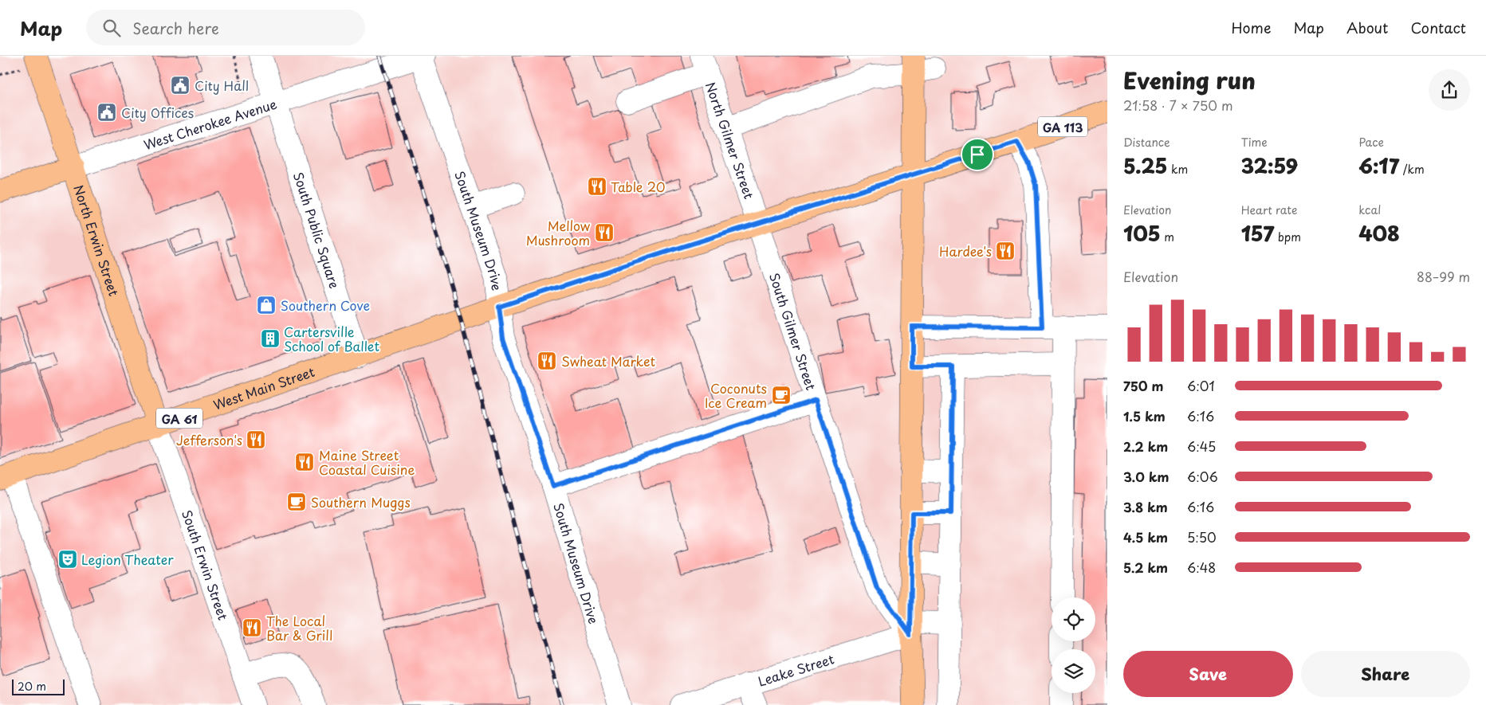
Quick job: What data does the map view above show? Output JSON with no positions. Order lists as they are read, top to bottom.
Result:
{
  "streets": {
    "main road": [
      "West Cherokee Avenue",
      "GA 113",
      "North Erwin Street",
      "West Main Street",
      "GA 61"
    ],
    "street": [
      "North Gilmer Street",
      "South Public Square",
      "South Museum Drive",
      "South Gilmer Street",
      "South Erwin Street",
      "Leake Street"
    ]
  },
  "crossings": [
    ["West Cherokee Avenue", "South Public Square"],
    ["West Cherokee Avenue", "South Museum Drive"],
    ["West Cherokee Avenue", "North Erwin Street"],
    ["GA 113", "GA 61"],
    ["North Gilmer Street", "South Gilmer Street"],
    ["North Gilmer Street", "GA 61"],
    ["South Public Square", "West Main Street"],
    ["South Museum Drive", "West Main Street"],
    ["South Museum Drive", "GA 61"],
    ["North Erwin Street", "West Main Street"],
    ["North Erwin Street", "South Erwin Street"],
    ["South Gilmer Street", "GA 61"],
    ["South Gilmer Street", "Leake Street"],
    ["West Main Street", "GA 61"],
    ["West Main Street", "South Erwin Street"]
  ],
  "places": {
    "public building": ["City Hall", "City Offices"],
    "restaurant": [
      "Table 20",
      "Mellow Mushroom",
      "Hardee's",
      "Swheat Market",
      "Jefferson's",
      "Maine Street Coastal Cuisine",
      "The Local Bar & Grill"
    ],
    "shop": ["Southern Cove"],
    "building": ["Cartersville School of Ballet"],
    "cafe": ["Coconuts Ice Cream", "Southern Muggs"],
    "theatre": ["Legion Theater"]
  },
  "scale_bar": "20 m",
  "page": {
    "header": "Map",
    "search": "Search here",
    "nav": [
      "Home",
      "Map",
      "About",
      "Contact"
    ],
    "heading": ["Evening run", "21:58 · 7 × 750 m"],
    "stats": [
      ["Distance", "5.25 km"],
      ["Time", "32:59"],
      ["Pace", "6:17 /km"],
      ["Elevation", "105 m"],
      ["Heart rate", "157 bpm"],
      ["kcal", "408"]
    ],
    "chart": ["Elevation", "88–99 m"],
    "list": [
      {
        "name": "750 m",
        "note": "6:01"
      },
      {
        "name": "1.5 km",
        "note": "6:16"
      },
      {
        "name": "2.2 km",
        "note": "6:45"
      },
      {
        "name": "3.0 km",
        "note": "6:06"
      },
      {
        "name": "3.8 km",
        "note": "6:16"
      },
      {
        "name": "4.5 km",
        "note": "5:50"
      },
      {
        "name": "5.2 km",
        "note": "6:48"
      }
    ],
    "buttons": ["Save", "Share"],
    "scale": "20 m"
  }
}
